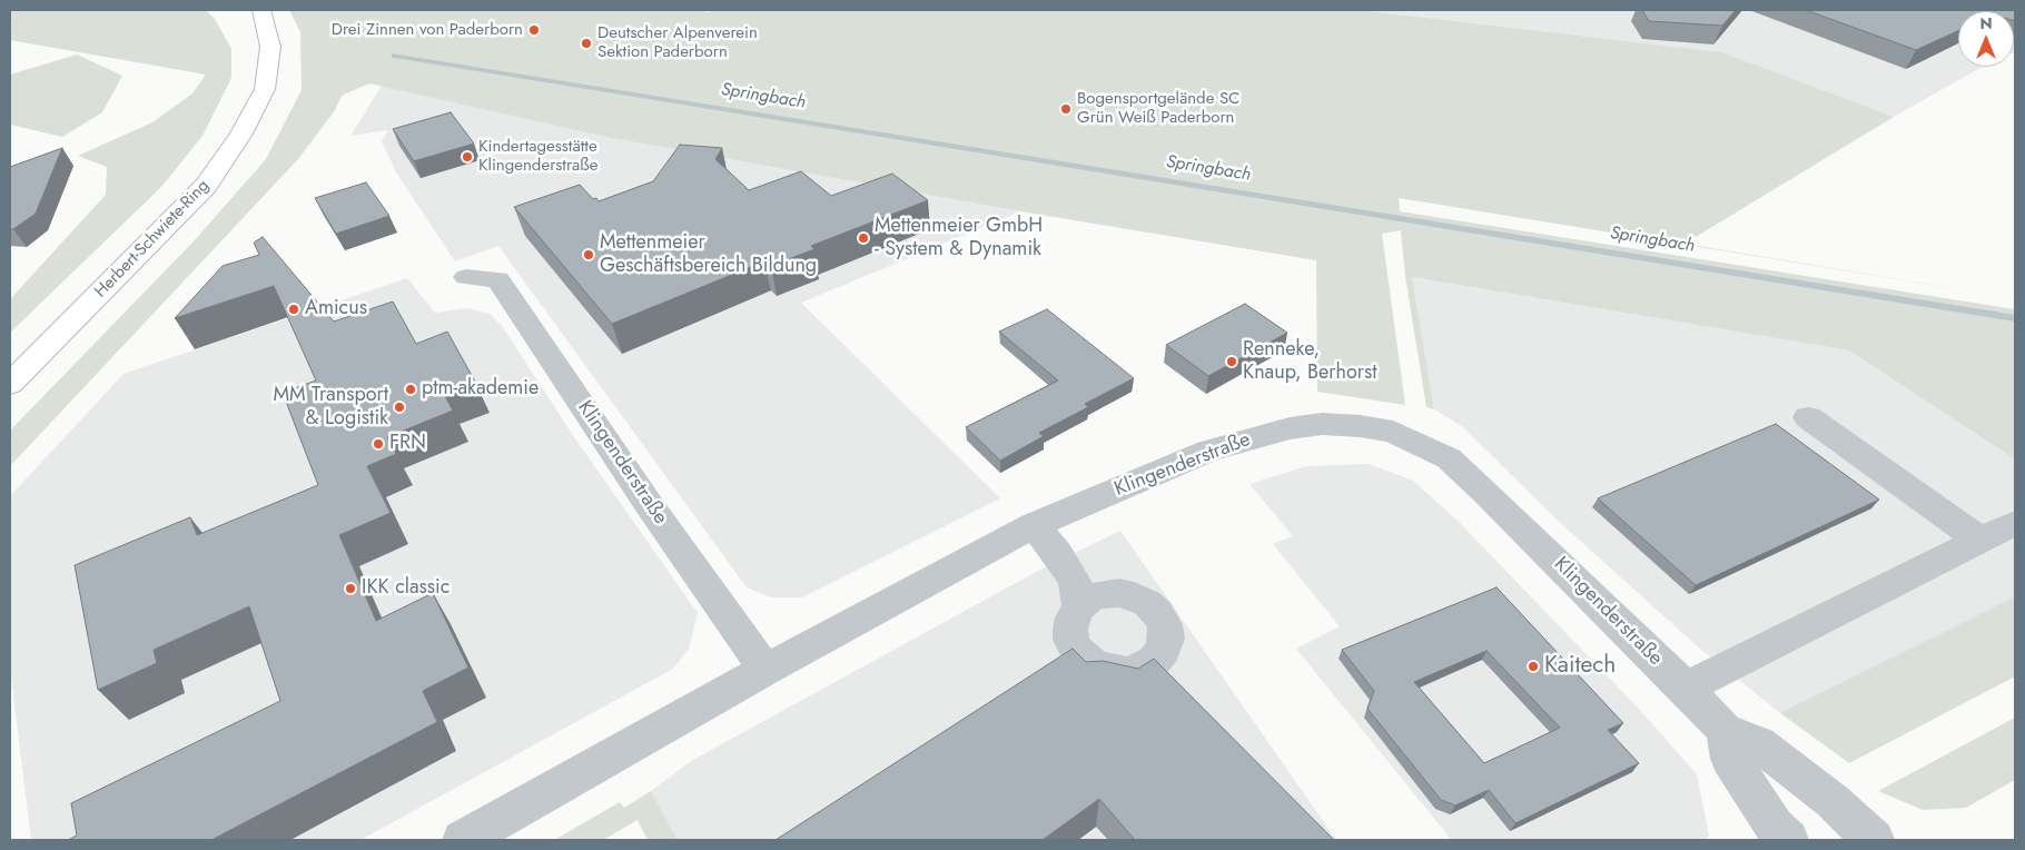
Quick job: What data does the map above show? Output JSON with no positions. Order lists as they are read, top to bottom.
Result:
{
  "streets": {
    "main road": ["Herbert-Schwiete-Ring"],
    "street": ["Klingenderstraße"]
  },
  "water": ["Springbach"],
  "places": [
    "Drei Zinnen von Paderborn",
    "Deutscher Alpenverein Sektion Paderborn",
    "Bogensportgelände SC Grün Weiß Paderborn",
    "Kindertagesstätte Klingenderstraße",
    "Mettenmeier GmbH - System & Dynamik",
    "Mettenmeier Geschäftsbereich Bildung",
    "Amicus",
    "Renneke, Knaup, Berhorst",
    "ptm-akademie",
    "MM Transport & Logistik",
    "FRN",
    "IKK classic",
    "Kaitech"
  ],
  "north": "top"
}
